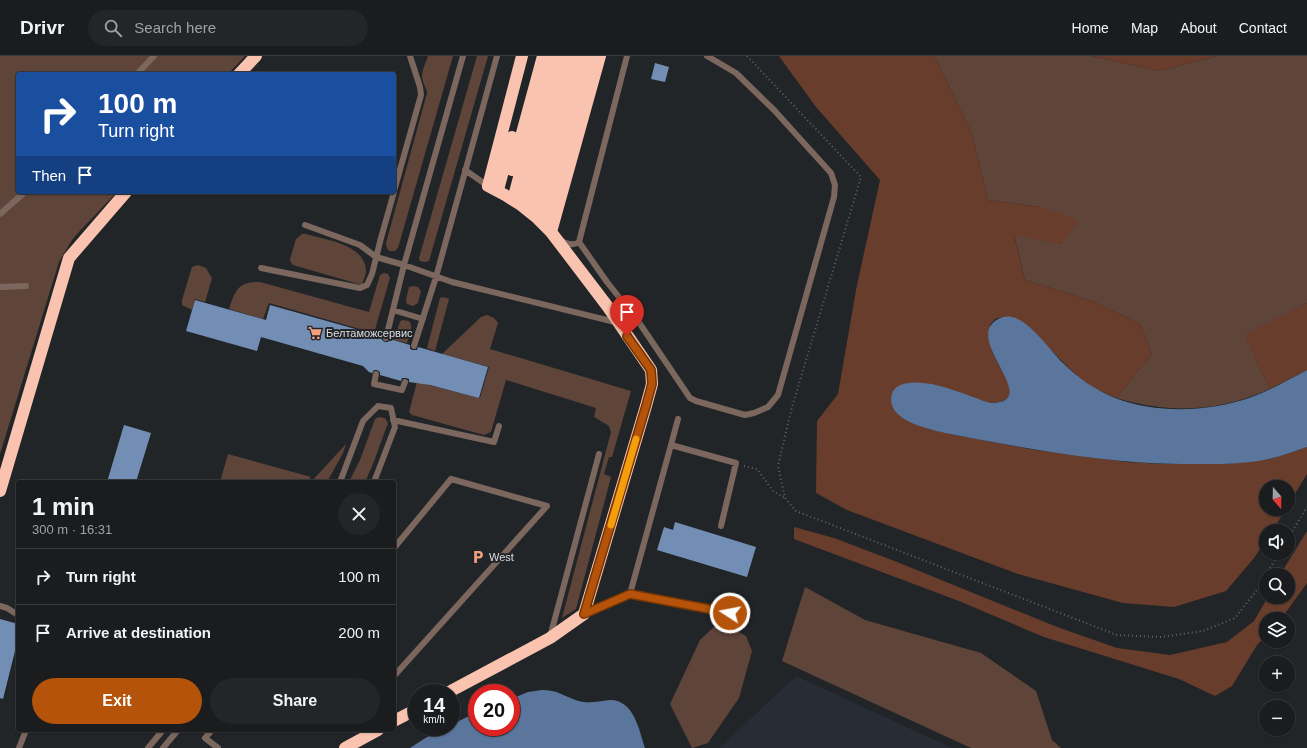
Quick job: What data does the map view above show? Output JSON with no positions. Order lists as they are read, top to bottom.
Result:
{
  "places": {
    "supermarket": ["Белтаможсервис"],
    "parking": ["West"]
  },
  "north": "bottom",
  "page": {
    "header": "Drivr",
    "search": "Search here",
    "nav": [
      "Home",
      "Map",
      "About",
      "Contact"
    ],
    "turn": ["100 m", "Turn right"],
    "then": "Then",
    "map_buttons": ["+", "−"],
    "heading": ["1 min", "300 m · 16:31"],
    "list": [
      {
        "name": "Turn right",
        "value": "100 m"
      },
      {
        "name": "Arrive at destination",
        "value": "200 m"
      }
    ],
    "buttons": ["Exit", "Share"],
    "speed": "14 km/h",
    "limit": "20"
  }
}
